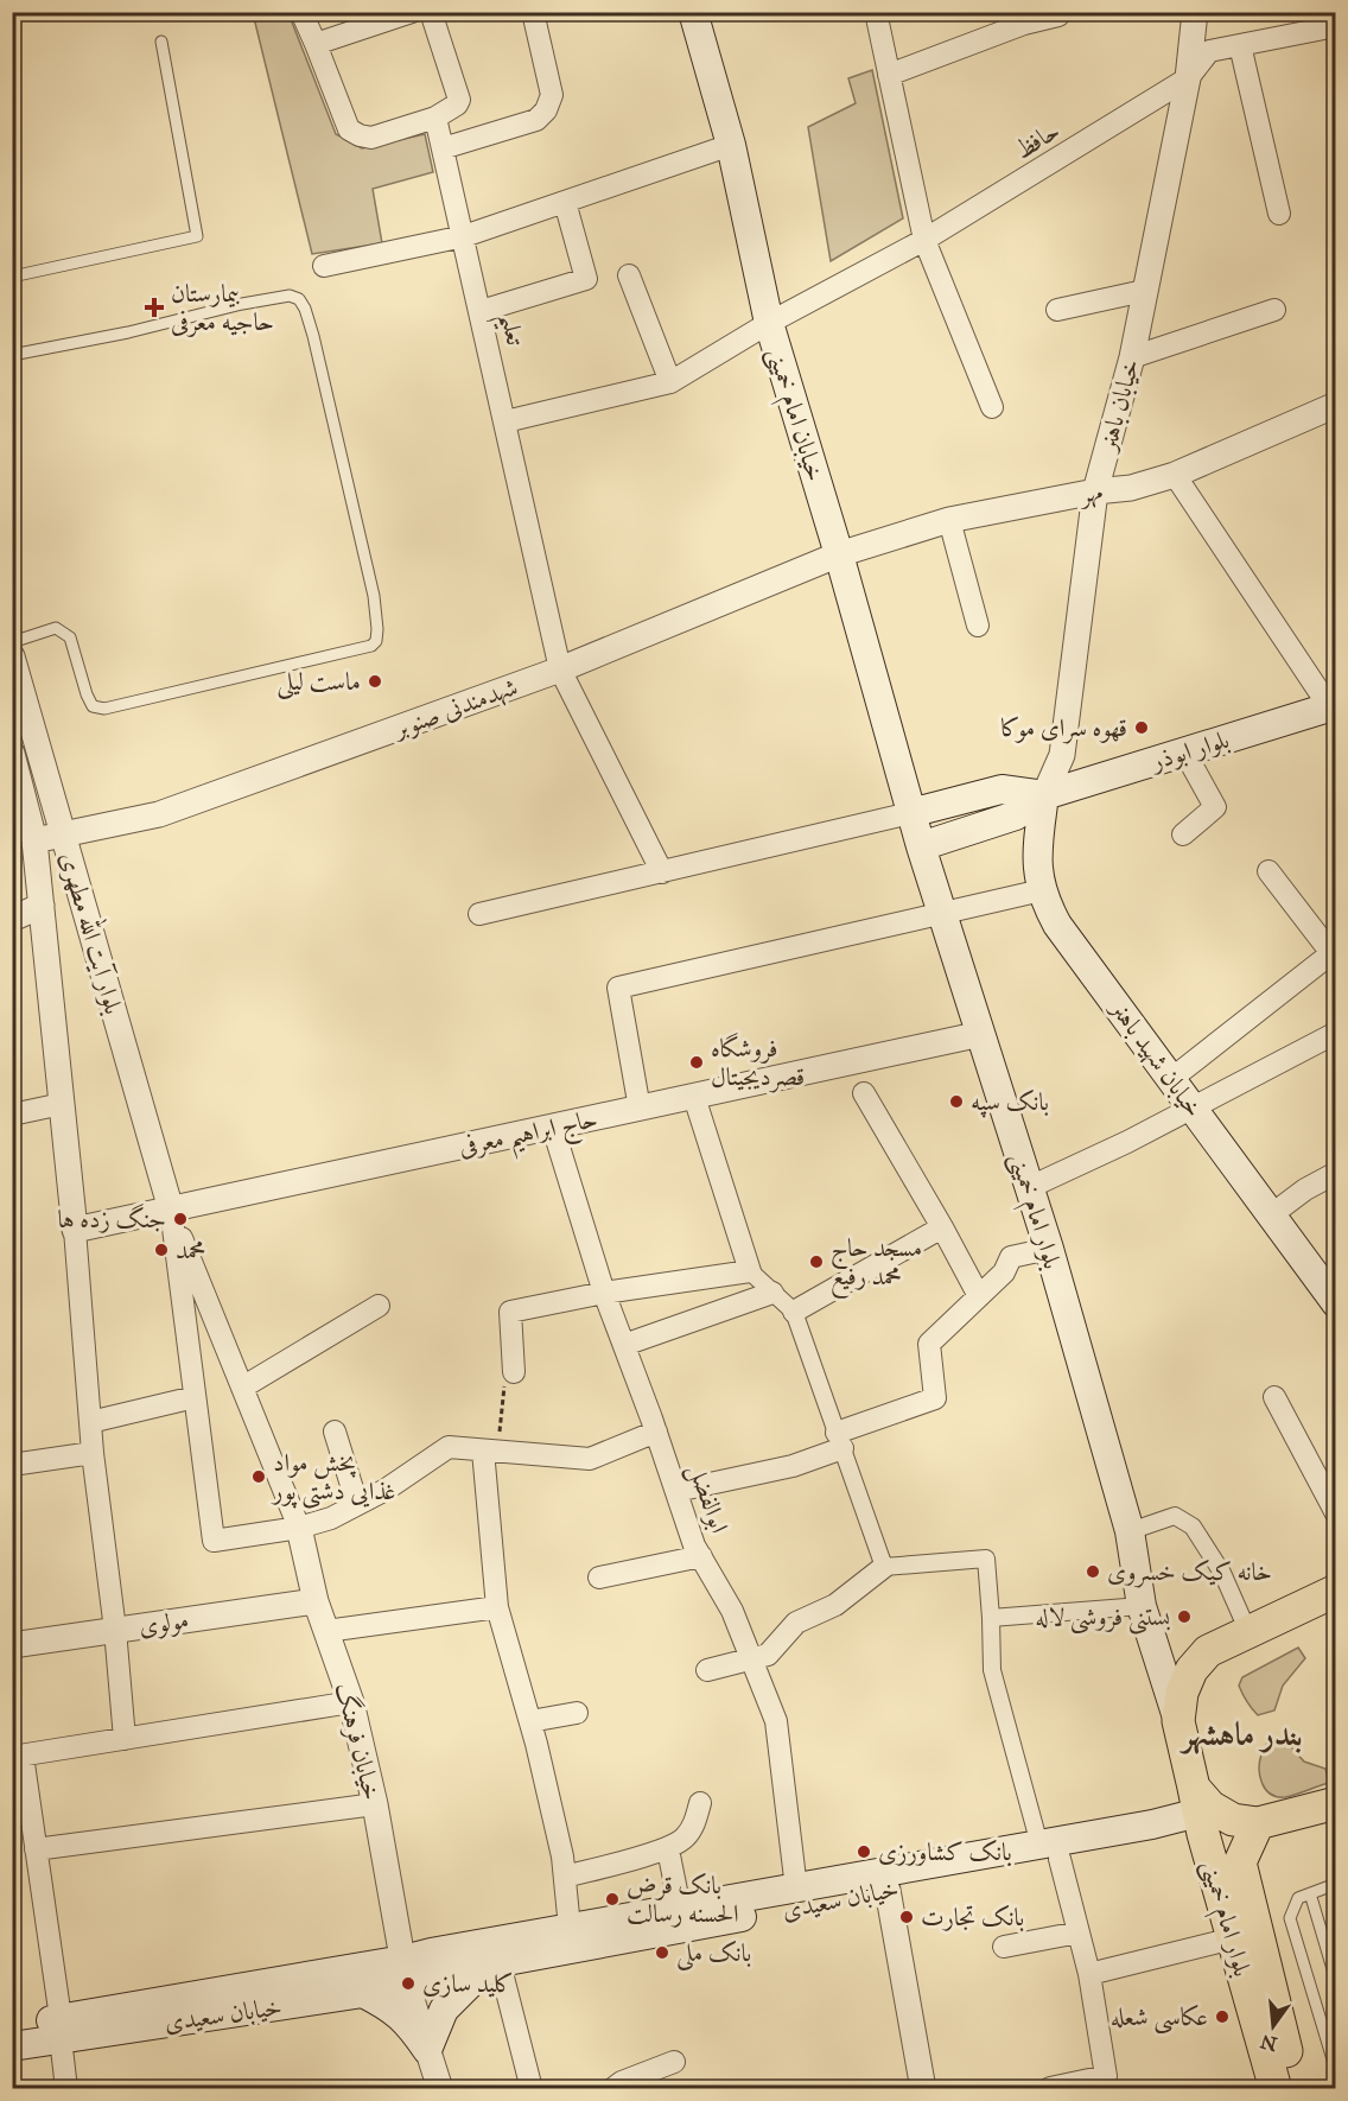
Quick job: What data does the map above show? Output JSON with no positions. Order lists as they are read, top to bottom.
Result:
{
  "streets": {
    "main road": [
      "خیابان امام خمینی",
      "بلوار ابوذر",
      "خیابان شهید باهنر",
      "بلوار امام خمینی",
      "خیابان سعیدی"
    ],
    "street": [
      "حافظ",
      "تعلیم",
      "خیابان باهنر",
      "مهر",
      "شهدمندنی صنوبر",
      "بلوار آیت الله مطهری",
      "حاج ابراهیم معرفی",
      "ابوالفضل",
      "مولوی",
      "خیابان فرهنگ"
    ]
  },
  "crossings": [
    ["حافظ", "تعلیم"],
    ["حافظ", "خیابان باهنر"],
    ["حافظ", "خیابان امام خمینی"],
    ["تعلیم", "شهدمندنی صنوبر"],
    ["خیابان باهنر", "مهر"],
    ["خیابان باهنر", "بلوار ابوذر"],
    ["خیابان باهنر", "خیابان شهید باهنر"],
    ["خیابان امام خمینی", "مهر"],
    ["خیابان امام خمینی", "شهدمندنی صنوبر"],
    ["خیابان امام خمینی", "بلوار امام خمینی"],
    ["مهر", "شهدمندنی صنوبر"],
    ["شهدمندنی صنوبر", "بلوار آیت الله مطهری"],
    ["بلوار ابوذر", "خیابان شهید باهنر"],
    ["بلوار آیت الله مطهری", "حاج ابراهیم معرفی"],
    ["حاج ابراهیم معرفی", "بلوار امام خمینی"],
    ["حاج ابراهیم معرفی", "ابوالفضل"],
    ["بلوار امام خمینی", "خیابان سعیدی"],
    ["ابوالفضل", "خیابان سعیدی"],
    ["مولوی", "خیابان فرهنگ"],
    ["خیابان فرهنگ", "خیابان سعیدی"]
  ],
  "districts": ["بندر ماهشهر"],
  "places": {
    "health": ["بیمارستان حاجیه معرفی"],
    "other": [
      "ماست لیلی",
      "قهوه سرای موکا",
      "فروشگاه قصردیجیتال",
      "بانک سپه",
      "جنگ زده ها",
      "محمد",
      "مسجد حاج محمد رفیع",
      "پخش مواد غذایی دشتی پور",
      "خانه کیک خسروی",
      "بستنی فروشی لاله",
      "بانک کشاورزی",
      "بانک قرض الحسنه رسالت",
      "بانک تجارت",
      "بانک ملی",
      "کلید سازی",
      "عکاسی شعله"
    ]
  },
  "north": "bottom"
}
